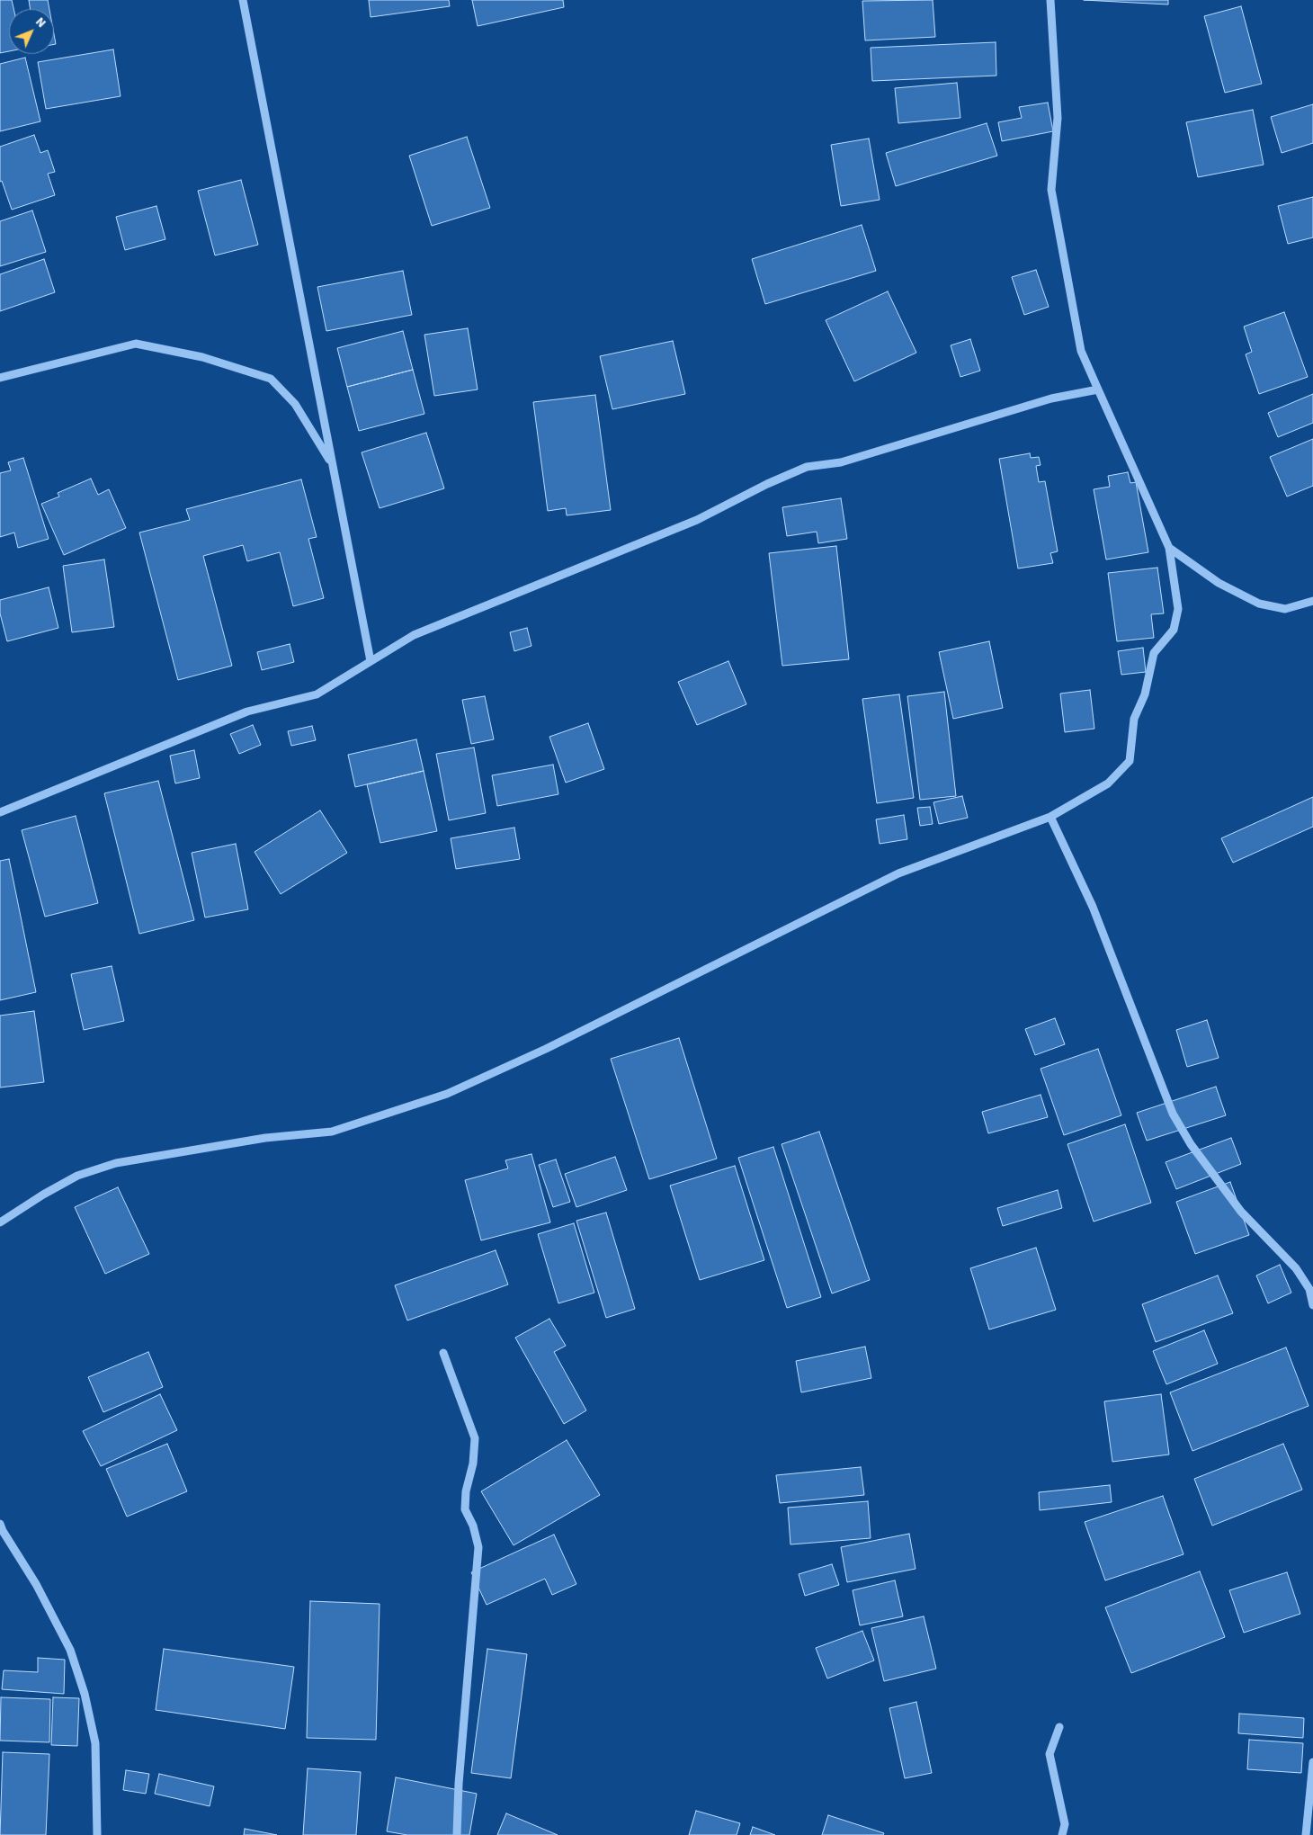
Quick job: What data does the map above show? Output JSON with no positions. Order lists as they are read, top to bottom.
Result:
{
  "north": "top right"
}
